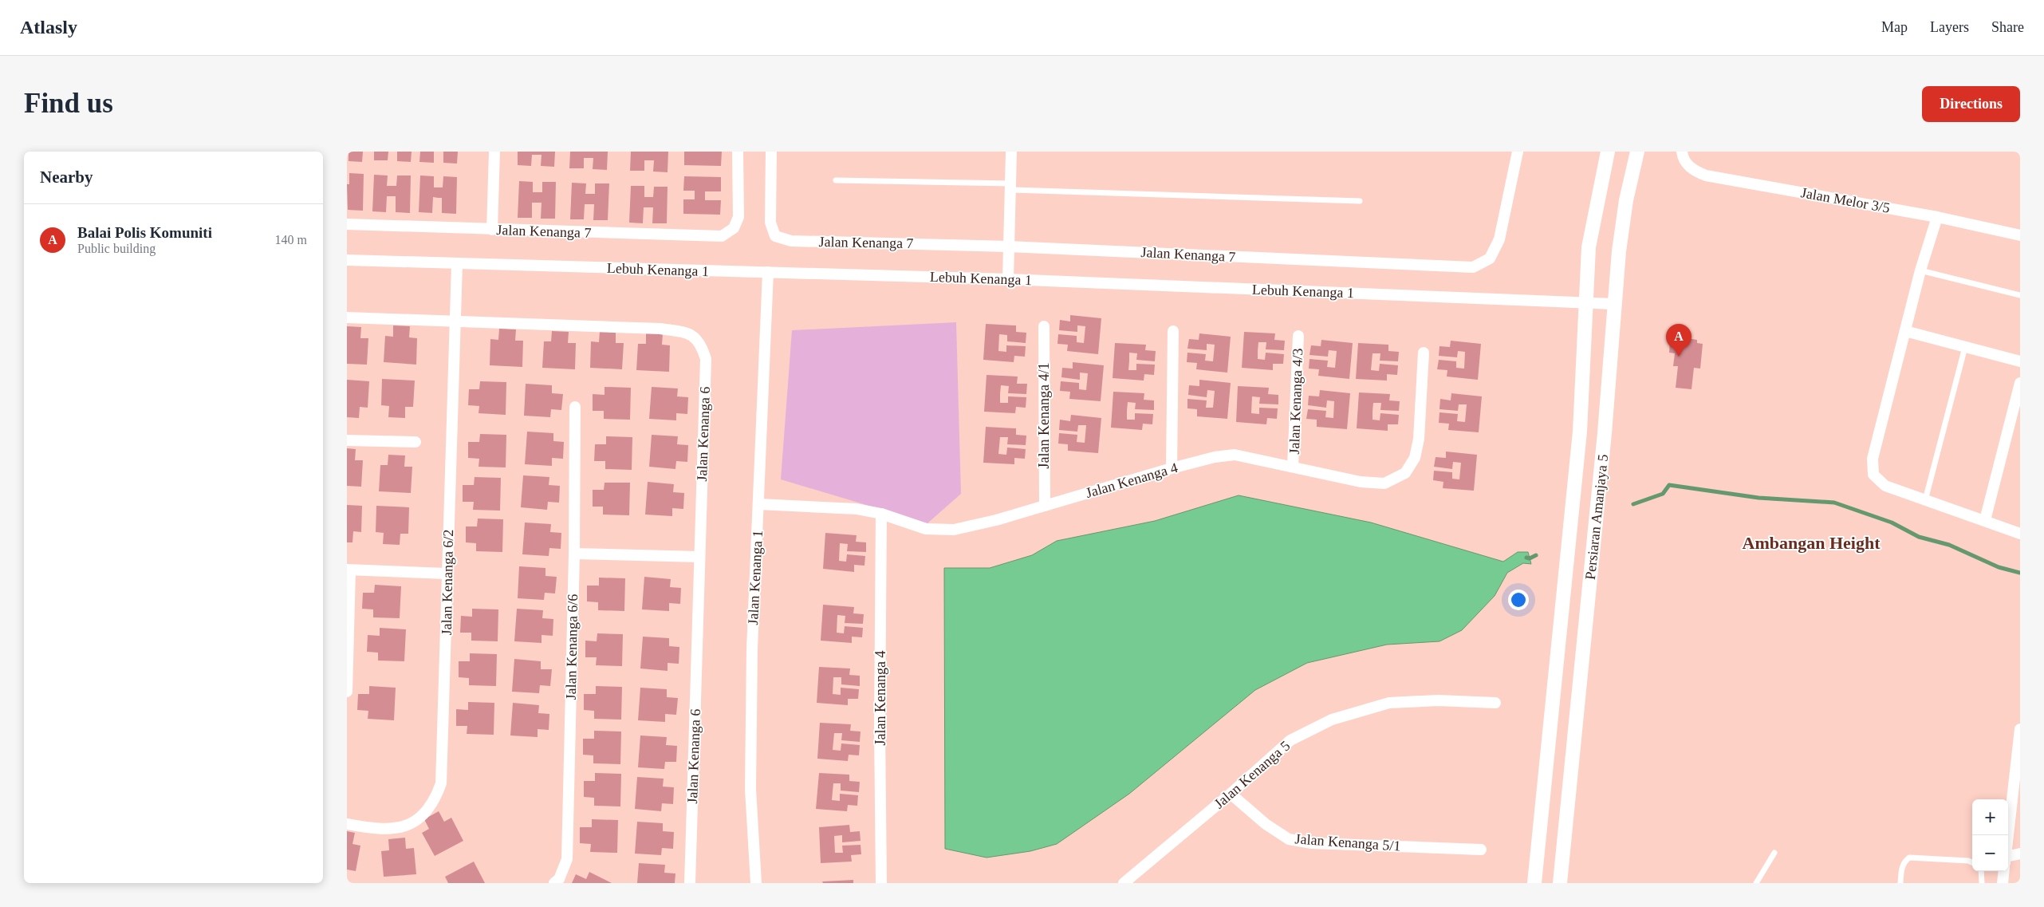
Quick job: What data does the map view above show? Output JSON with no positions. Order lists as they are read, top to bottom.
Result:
{
  "streets": {
    "street": [
      "Jalan Melor 3/5",
      "Jalan Kenanga 7",
      "Lebuh Kenanga 1",
      "Jalan Kenanga 4/3",
      "Jalan Kenanga 4/1",
      "Jalan Kenanga 6",
      "Jalan Kenanga 4",
      "Persiaran Amanjaya 5",
      "Jalan Kenanga 1",
      "Jalan Kenanga 6/2",
      "Jalan Kenanga 6/6",
      "Jalan Kenanga 5",
      "Jalan Kenanga 5/1"
    ]
  },
  "crossings": [
    ["Lebuh Kenanga 1", "Persiaran Amanjaya 5"],
    ["Lebuh Kenanga 1", "Jalan Kenanga 1"],
    ["Lebuh Kenanga 1", "Jalan Kenanga 6/2"],
    ["Jalan Kenanga 4/3", "Jalan Kenanga 4"],
    ["Jalan Kenanga 4/1", "Jalan Kenanga 4"],
    ["Jalan Kenanga 6", "Jalan Kenanga 6/2"],
    ["Jalan Kenanga 4", "Jalan Kenanga 1"],
    ["Jalan Kenanga 5", "Jalan Kenanga 5/1"]
  ],
  "districts": ["Ambangan Height"],
  "page": {
    "header": "Atlasly",
    "nav": ["Map", "Layers", "Share"],
    "buttons": "Directions",
    "title": "Find us",
    "heading": "Nearby",
    "list": [
      {
        "mark": "A",
        "name": "Balai Polis Komuniti",
        "note": "Public building",
        "value": "140 m"
      }
    ],
    "pins": "A",
    "map_buttons": ["+", "−"]
  }
}
